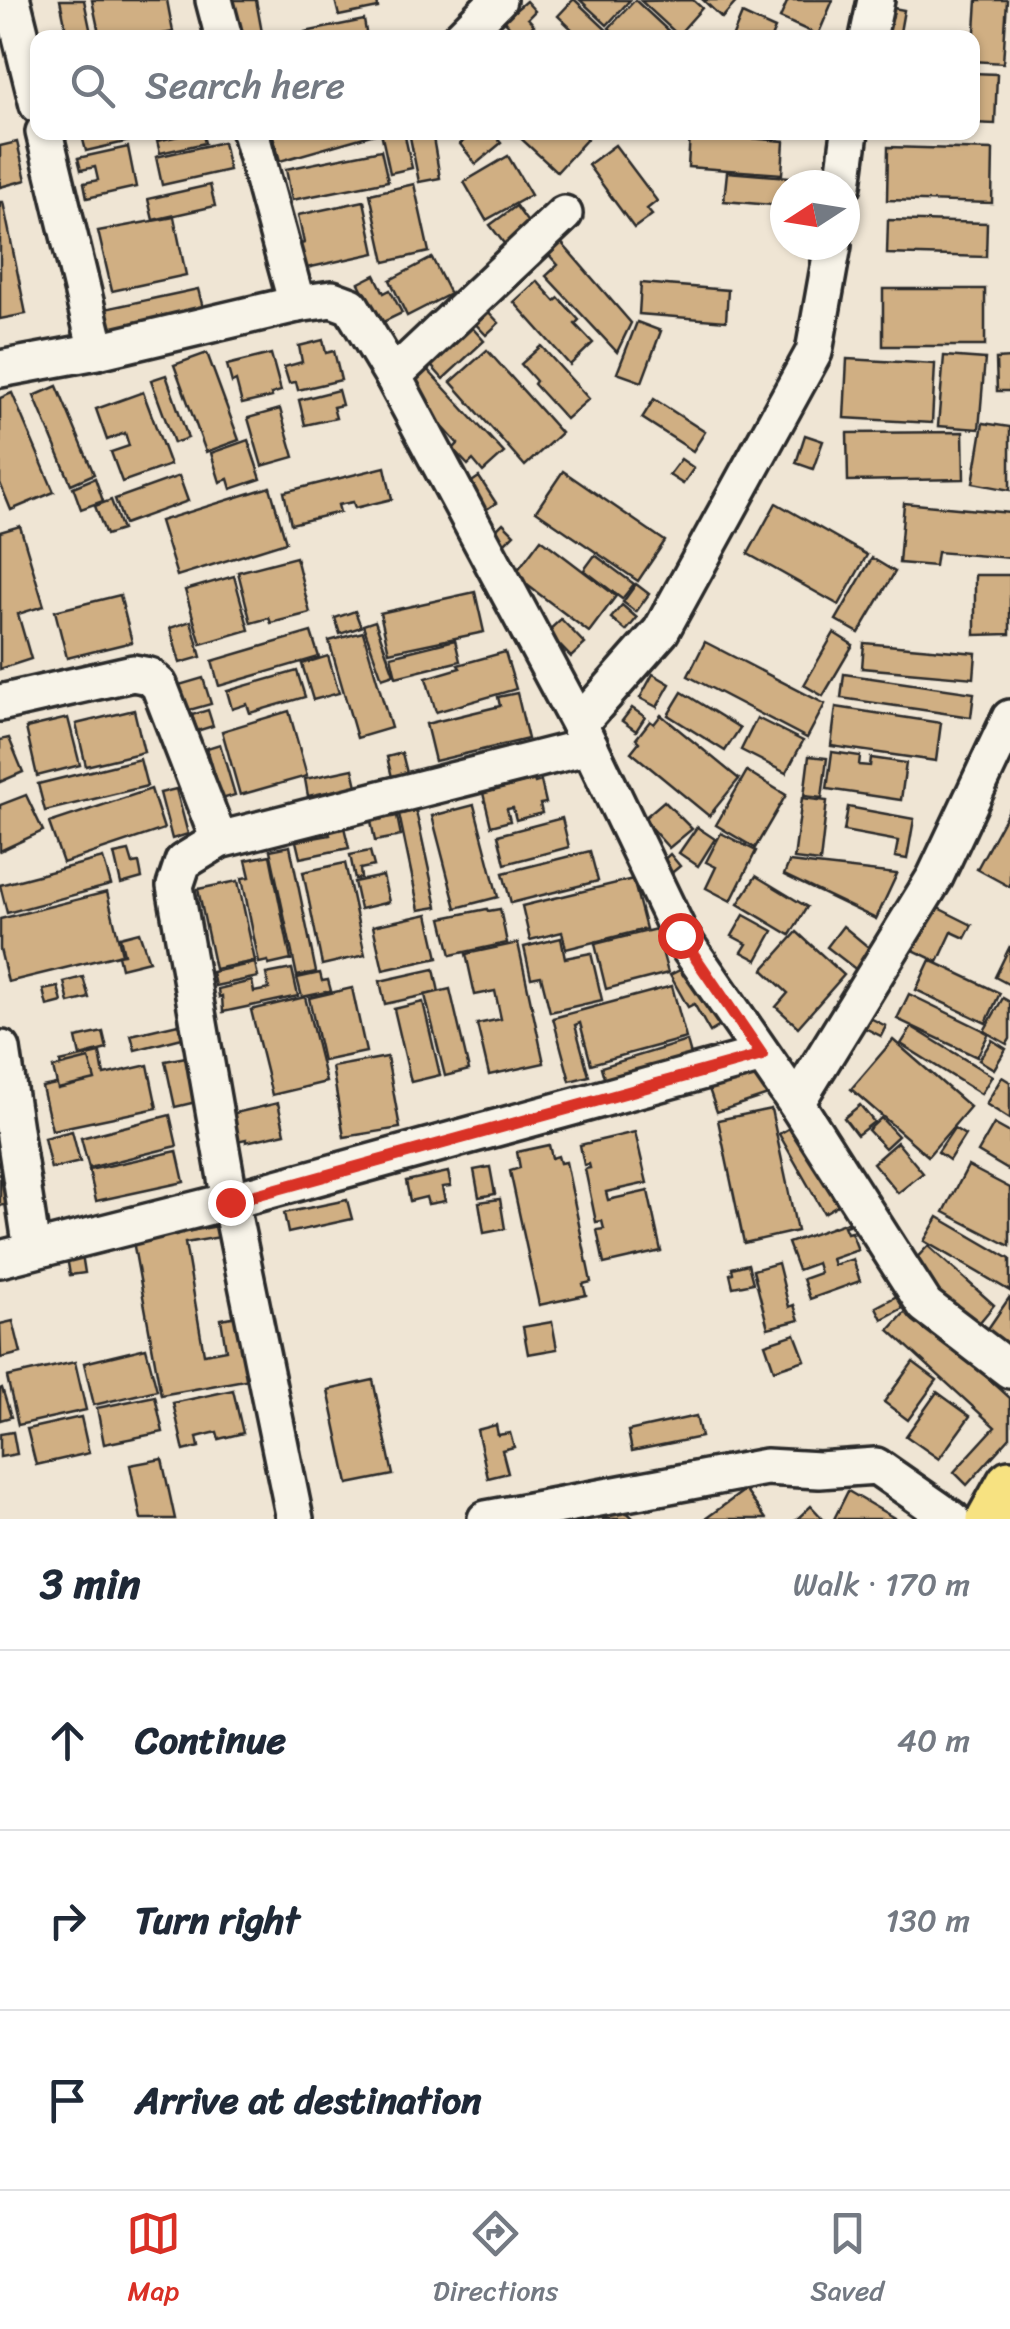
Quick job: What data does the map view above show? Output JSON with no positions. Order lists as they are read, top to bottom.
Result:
{
  "north": "left",
  "page": {
    "search": "Search here",
    "heading": ["3 min", "Walk · 170 m"],
    "list": [
      ["Continue", "40 m"],
      ["Turn right", "130 m"],
      "Arrive at destination"
    ],
    "nav": ["Map", "Directions", "Saved"]
  }
}
